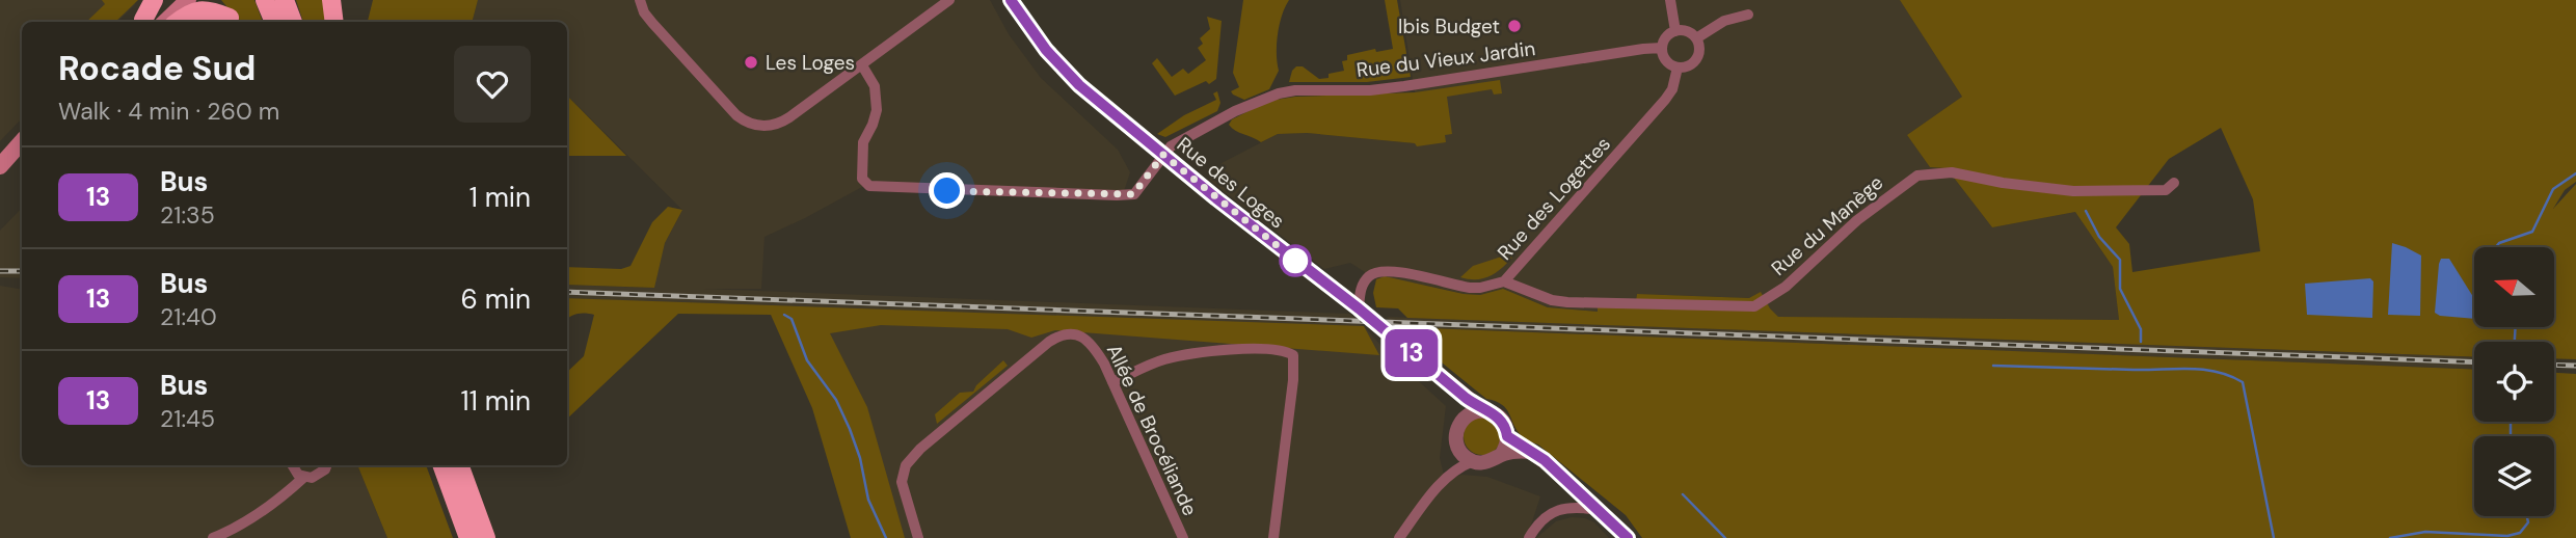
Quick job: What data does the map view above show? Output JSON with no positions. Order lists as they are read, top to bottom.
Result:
{
  "streets": {
    "street": [
      "Rue du Vieux Jardin",
      "Rue des Loges",
      "Rue des Logettes",
      "Rue du Manège",
      "Allée de Brocéliande"
    ]
  },
  "crossings": [
    ["Rue du Vieux Jardin", "Rue des Loges"],
    ["Rue du Vieux Jardin", "Rue des Logettes"],
    ["Rue des Loges", "Rue des Logettes"],
    ["Rue des Logettes", "Rue du Manège"]
  ],
  "places": ["Ibis Budget", "Les Loges"],
  "lines": ["bus line 13"],
  "north": "left",
  "page": {
    "on_map": "13",
    "heading": ["Rocade Sud", "Walk · 4 min · 260 m"],
    "list": [
      {
        "mark": "13",
        "name": "Bus",
        "note": "21:35",
        "value": "1 min"
      },
      {
        "mark": "13",
        "name": "Bus",
        "note": "21:40",
        "value": "6 min"
      },
      {
        "mark": "13",
        "name": "Bus",
        "note": "21:45",
        "value": "11 min"
      }
    ]
  }
}
